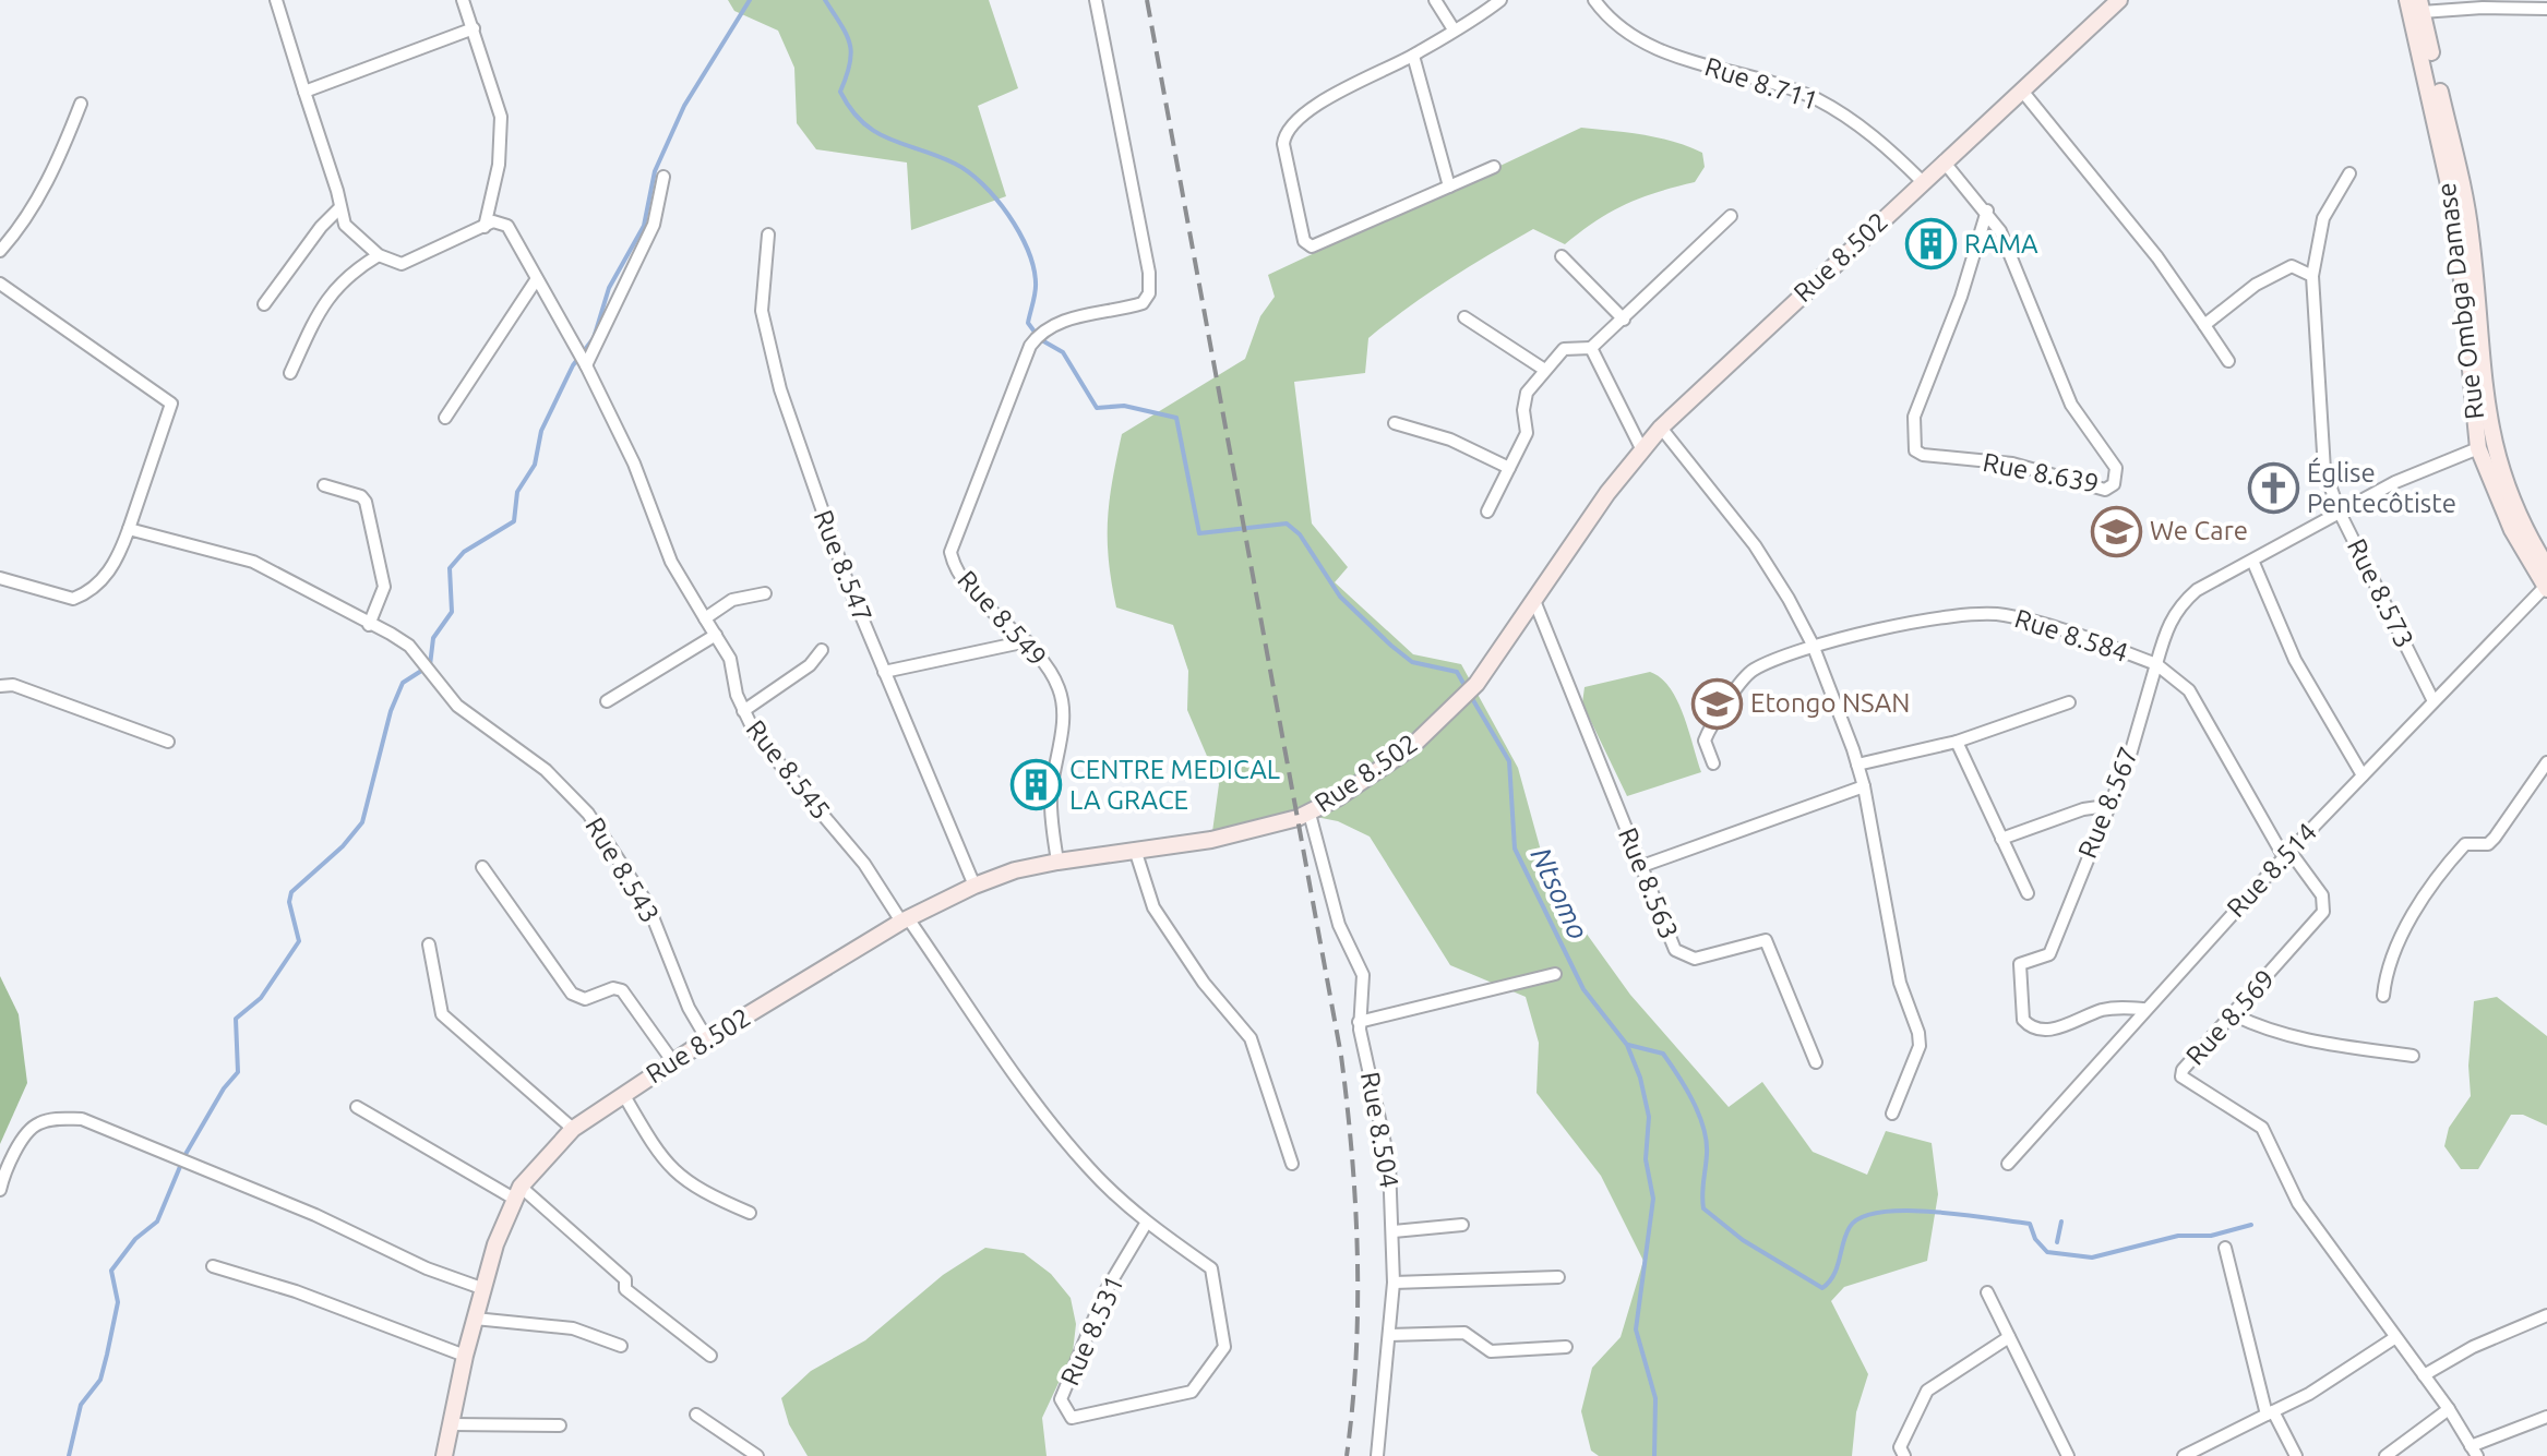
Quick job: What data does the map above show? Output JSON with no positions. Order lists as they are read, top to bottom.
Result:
{
  "streets": {
    "main road": ["Rue 8.502", "Rue Ombga Damase"],
    "street": [
      "Rue 8.711",
      "Rue 8.639",
      "Rue 8.547",
      "Rue 8.573",
      "Rue 8.549",
      "Rue 8.584",
      "Rue 8.545",
      "Rue 8.567",
      "Rue 8.543",
      "Rue 8.514",
      "Rue 8.563",
      "Rue 8.569",
      "Rue 8.504",
      "Rue 8.531"
    ]
  },
  "crossings": [
    ["Rue 8.711", "Rue 8.502"],
    ["Rue 8.502", "Rue 8.639"],
    ["Rue 8.502", "Rue 8.547"],
    ["Rue 8.502", "Rue 8.549"],
    ["Rue 8.502", "Rue 8.545"],
    ["Rue 8.502", "Rue 8.543"],
    ["Rue 8.502", "Rue 8.563"],
    ["Rue 8.502", "Rue 8.504"],
    ["Rue 8.502", "Rue 8.531"],
    ["Rue Ombga Damase", "Rue 8.584"],
    ["Rue Ombga Damase", "Rue 8.514"],
    ["Rue 8.573", "Rue 8.584"],
    ["Rue 8.573", "Rue 8.514"],
    ["Rue 8.584", "Rue 8.567"],
    ["Rue 8.545", "Rue 8.531"],
    ["Rue 8.567", "Rue 8.514"],
    ["Rue 8.514", "Rue 8.569"]
  ],
  "water": ["Ntsomo"],
  "places": {
    "building": ["RAMA", "CENTRE MEDICAL LA GRACE"],
    "church": ["Église Pentecôtiste"],
    "school or university": ["We Care", "Etongo NSAN"]
  }
}
